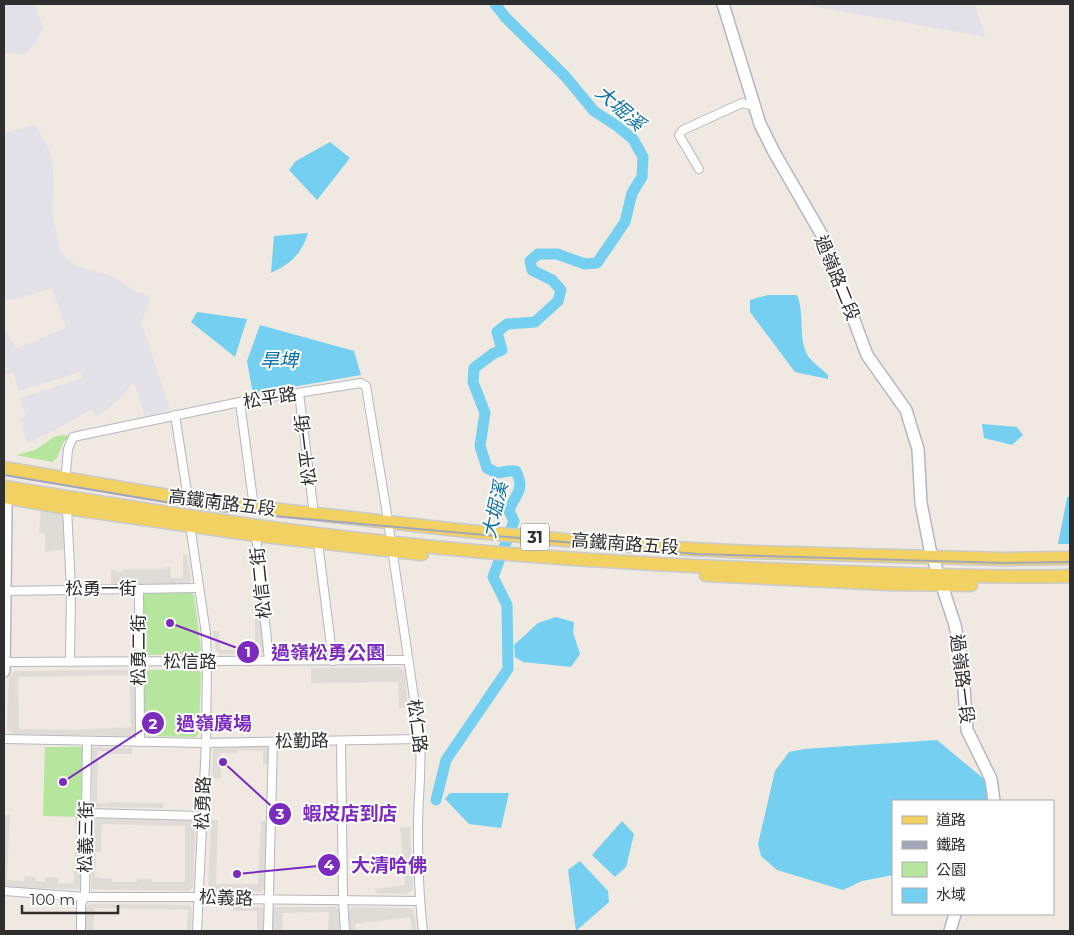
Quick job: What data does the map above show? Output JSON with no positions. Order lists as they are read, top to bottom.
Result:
{
  "streets": {
    "main road": ["高鐵南路五段", "31"],
    "street": [
      "過嶺路二段",
      "松平路",
      "松平一街",
      "松信二街",
      "松勇一街",
      "松勇二街",
      "松信路",
      "過嶺路一段",
      "松仁路",
      "松勤路",
      "松勇路",
      "松義三街",
      "松義路"
    ]
  },
  "crossings": [
    ["過嶺路二段", "高鐵南路五段"],
    ["過嶺路二段", "過嶺路一段"],
    ["松平路", "松平一街"],
    ["松平路", "高鐵南路五段"],
    ["松平路", "松仁路"],
    ["松平一街", "高鐵南路五段"],
    ["高鐵南路五段", "松信二街"],
    ["高鐵南路五段", "過嶺路一段"],
    ["高鐵南路五段", "松仁路"],
    ["高鐵南路五段", "松勇路"],
    ["松信二街", "松信路"],
    ["松勇一街", "松勇二街"],
    ["松勇一街", "松勇路"],
    ["松勇二街", "松信路"],
    ["松勇二街", "松勤路"],
    ["松信路", "松仁路"],
    ["松信路", "松勇路"],
    ["松仁路", "松勤路"],
    ["松仁路", "松義路"],
    ["松勤路", "松勇路"],
    ["松勤路", "松義三街"],
    ["松勇路", "松義路"],
    ["松義三街", "松義路"]
  ],
  "water": ["大堀溪", "旱埤"],
  "places": [
    "過嶺松勇公園",
    "蝦皮店到店",
    "過嶺廣場",
    "大清哈佛"
  ],
  "legend": [
    "道路",
    "鐵路",
    "公園",
    "水域"
  ],
  "scale_bar": "100 m"
}
